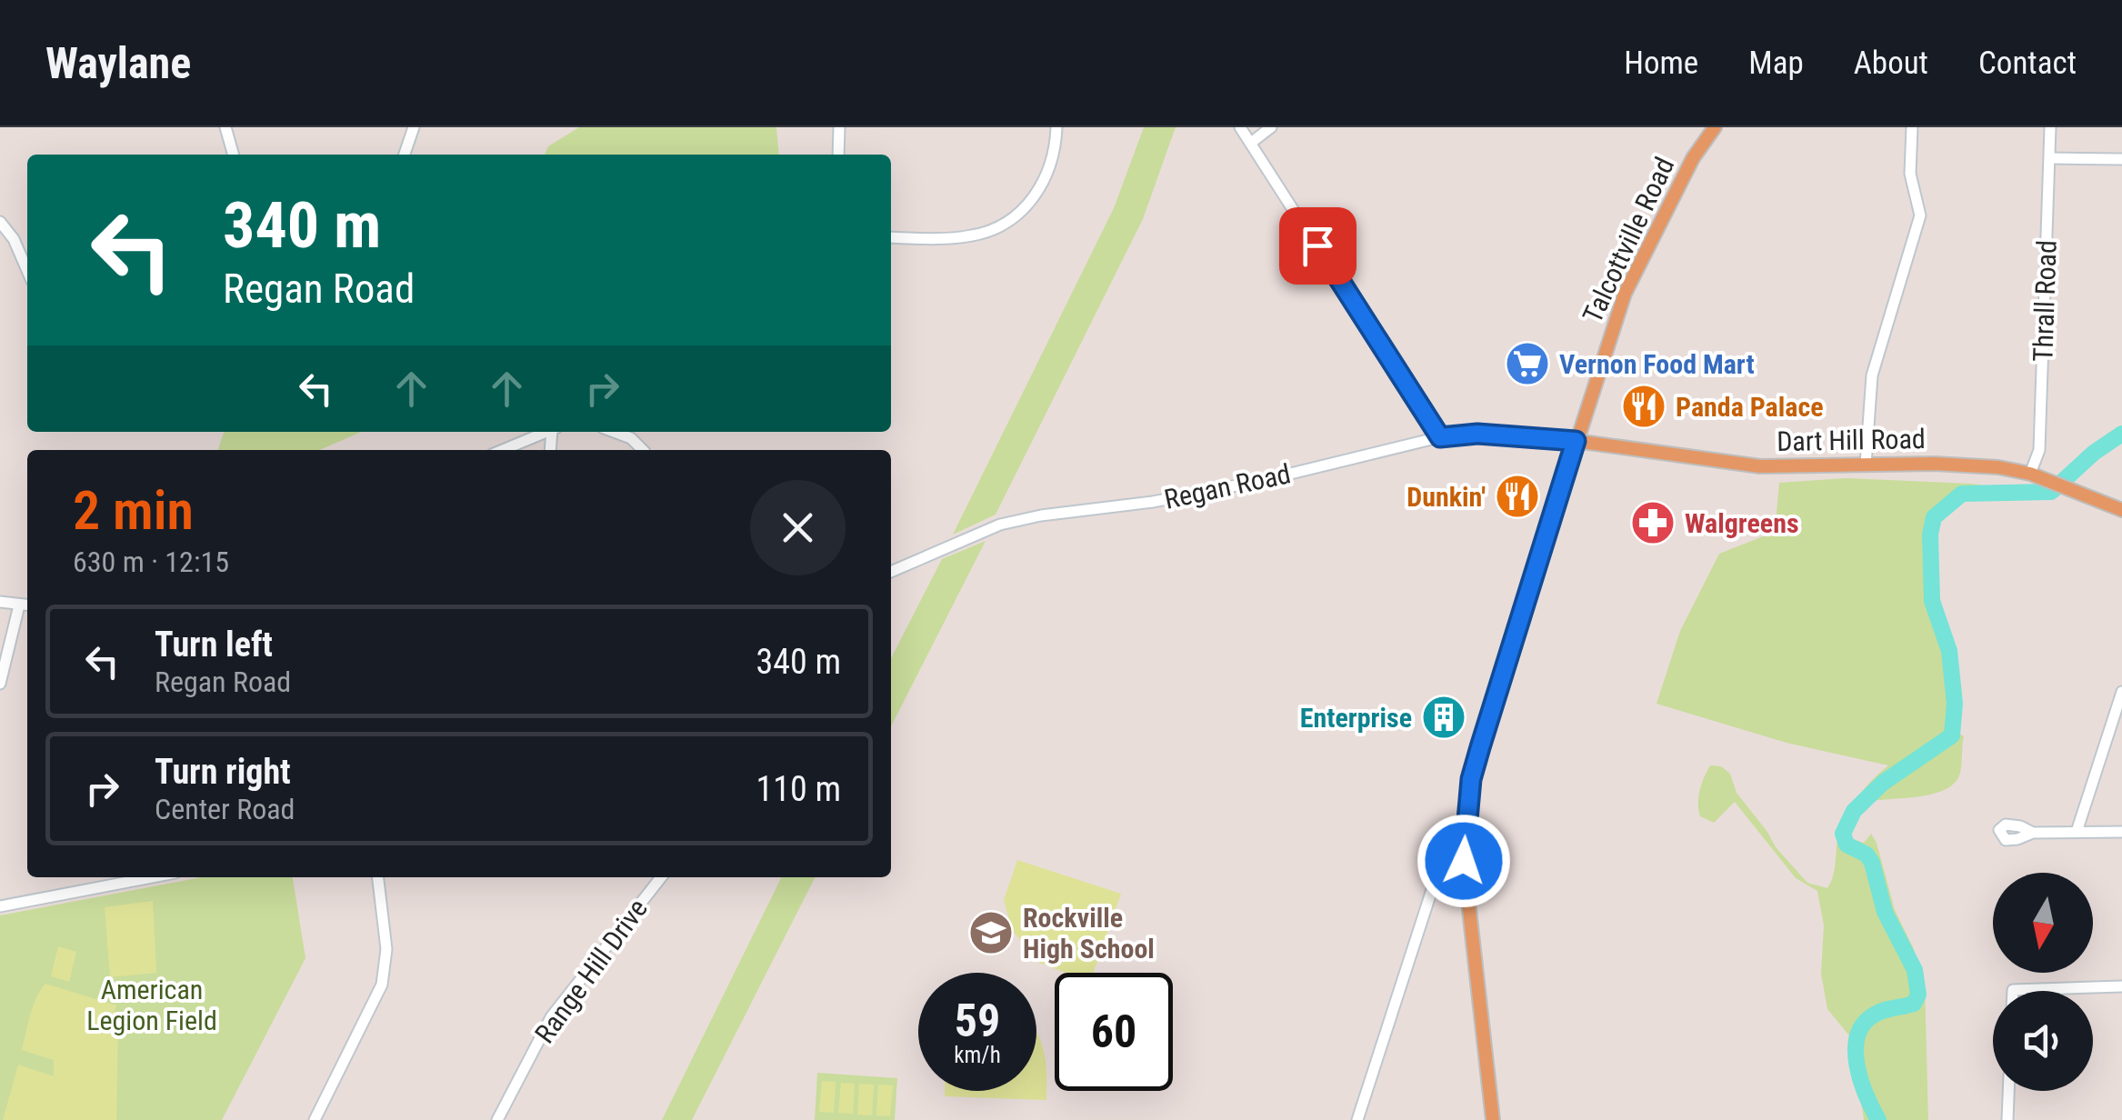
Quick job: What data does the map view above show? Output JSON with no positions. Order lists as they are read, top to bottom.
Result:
{
  "streets": {
    "main road": ["Talcottville Road", "Dart Hill Road"],
    "street": ["Thrall Road", "Regan Road", "Range Hill Drive"]
  },
  "crossings": [
    ["Talcottville Road", "Dart Hill Road"],
    ["Talcottville Road", "Regan Road"],
    ["Thrall Road", "Dart Hill Road"],
    ["Dart Hill Road", "Regan Road"]
  ],
  "parks": ["American Legion Field"],
  "places": {
    "supermarket": ["Vernon Food Mart"],
    "restaurant": ["Panda Palace", "Dunkin'"],
    "pharmacy": ["Walgreens"],
    "building": ["Enterprise"],
    "school or university": ["Rockville High School"]
  },
  "north": "bottom",
  "page": {
    "header": "Waylane",
    "nav": [
      "Home",
      "Map",
      "About",
      "Contact"
    ],
    "turn": ["340 m", "Regan Road"],
    "heading": ["2 min", "630 m · 12:15"],
    "list": [
      {
        "name": "Turn left",
        "note": "Regan Road",
        "value": "340 m"
      },
      {
        "name": "Turn right",
        "note": "Center Road",
        "value": "110 m"
      }
    ],
    "speed": "59 km/h",
    "limit": "60"
  }
}
